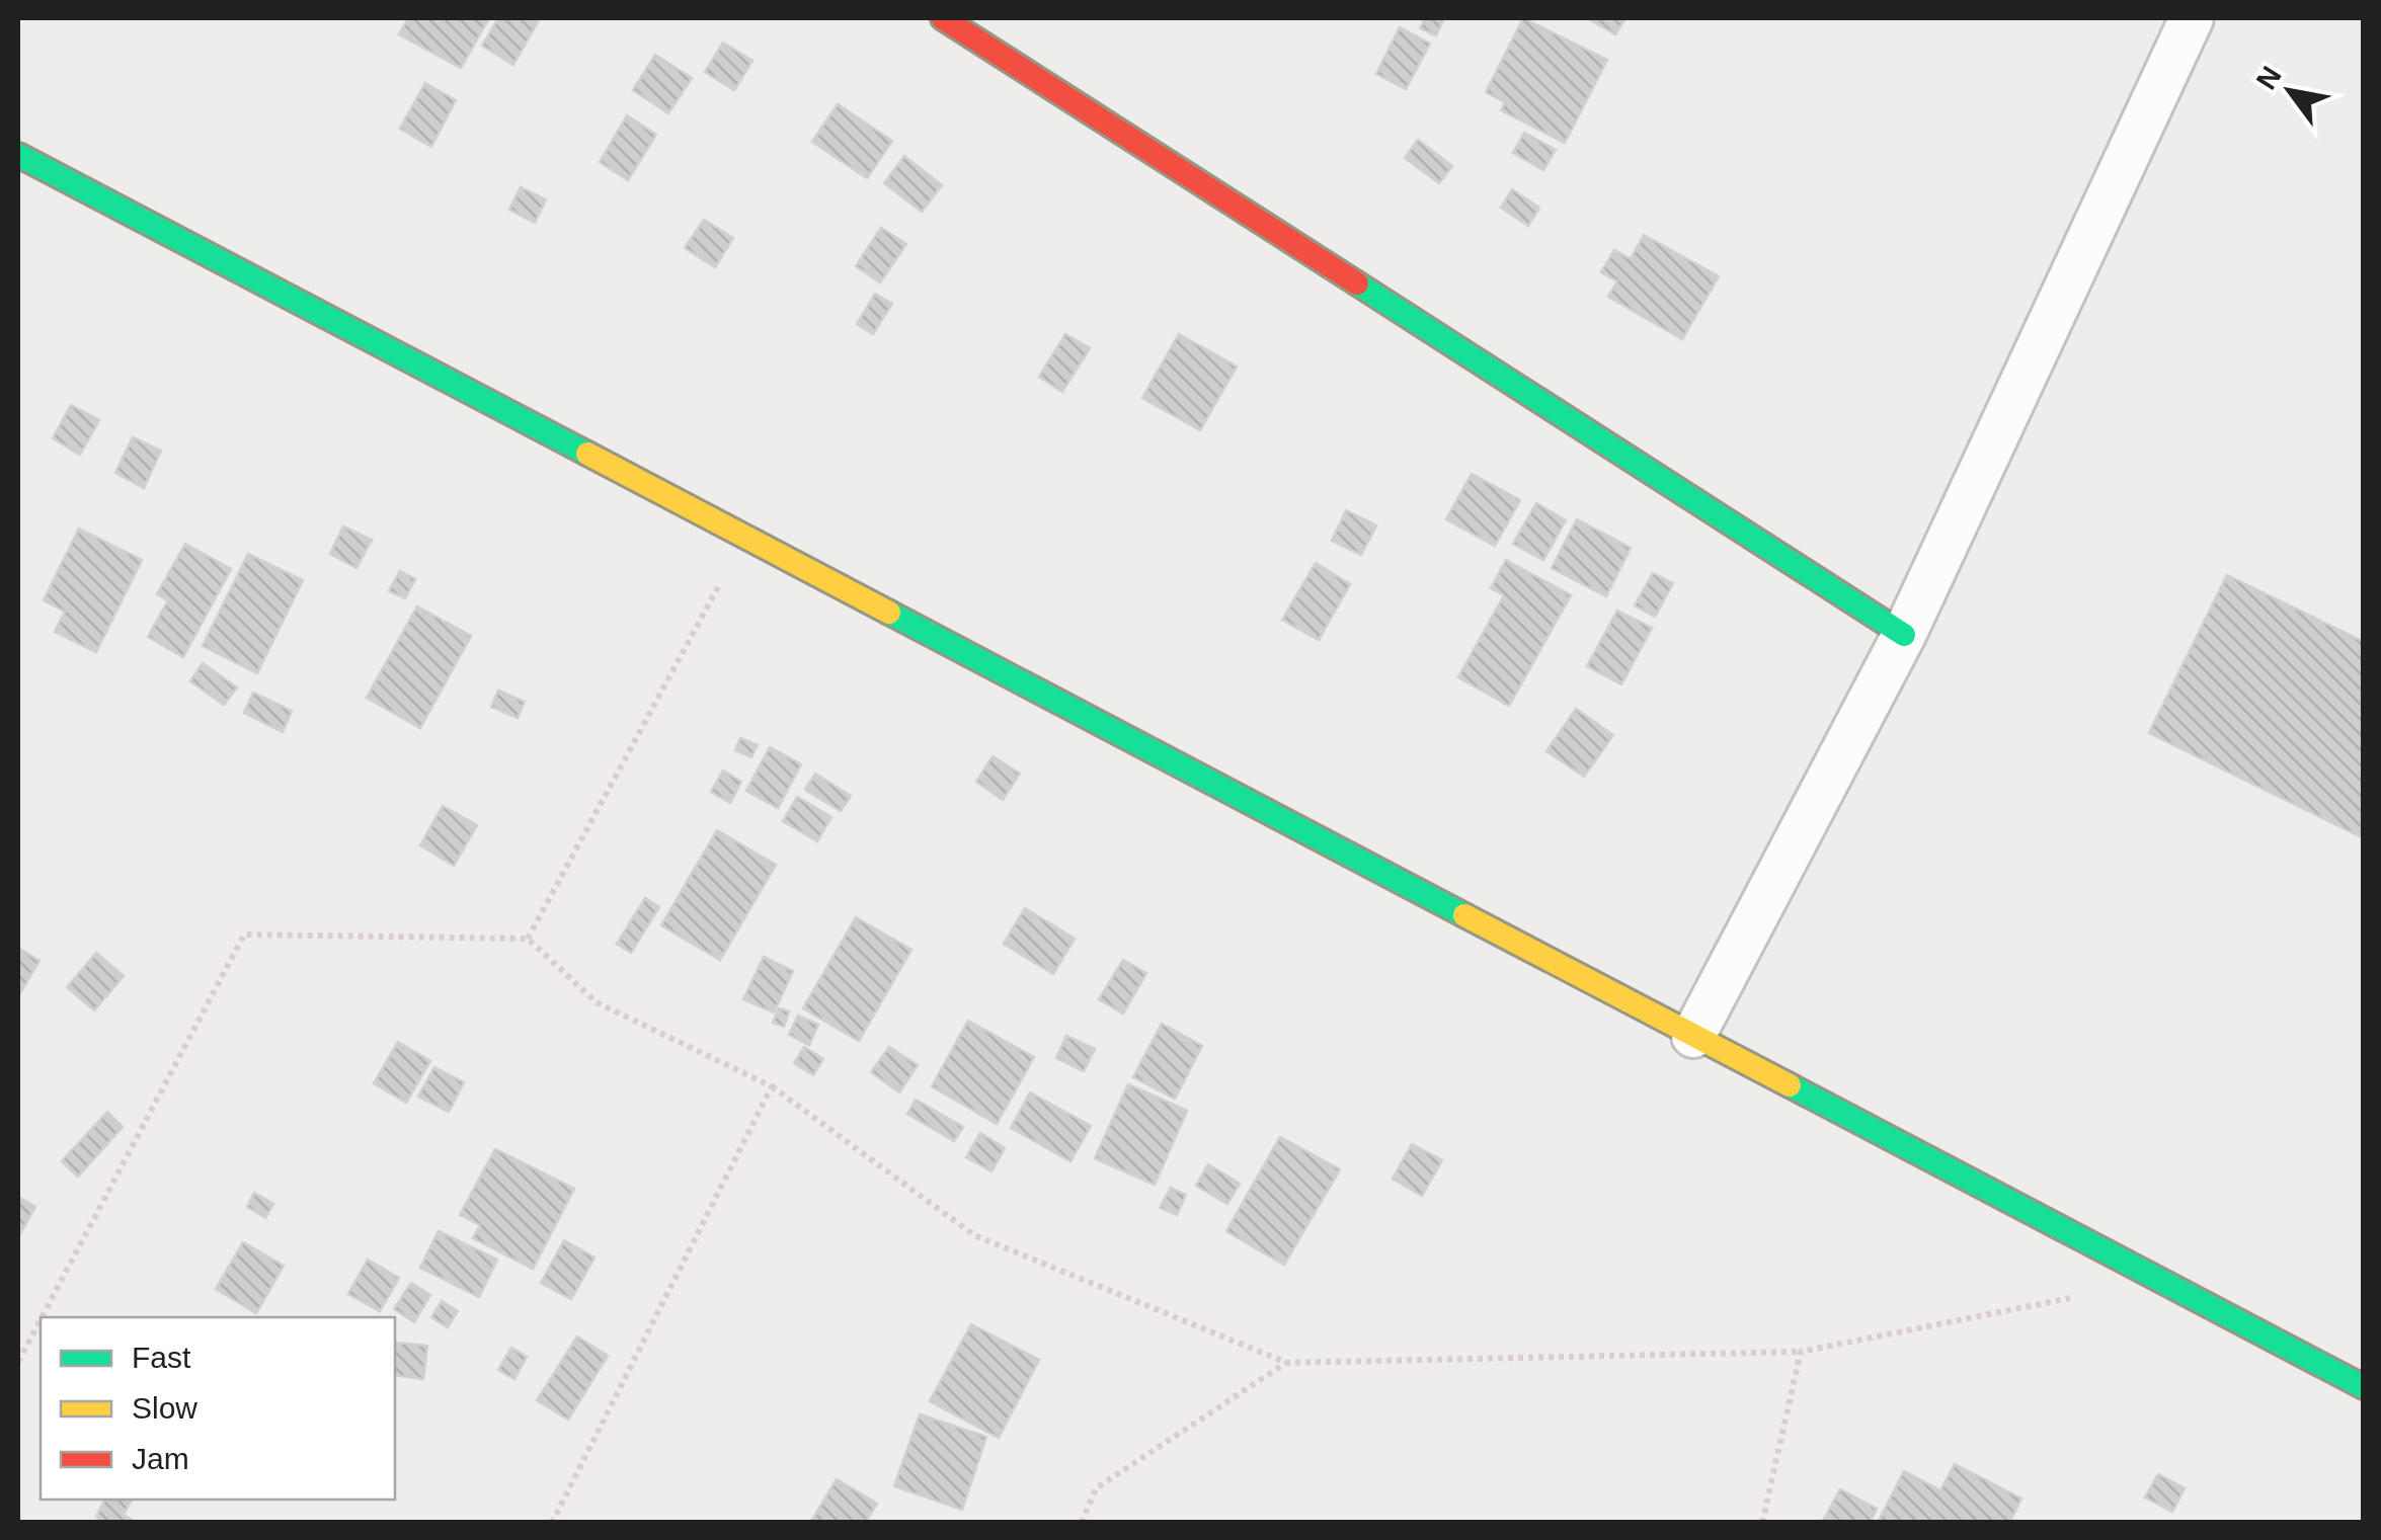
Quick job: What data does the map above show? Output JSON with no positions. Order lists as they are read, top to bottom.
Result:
{
  "legend": ["Fast", "Slow", "Jam"],
  "north": "top left"
}
